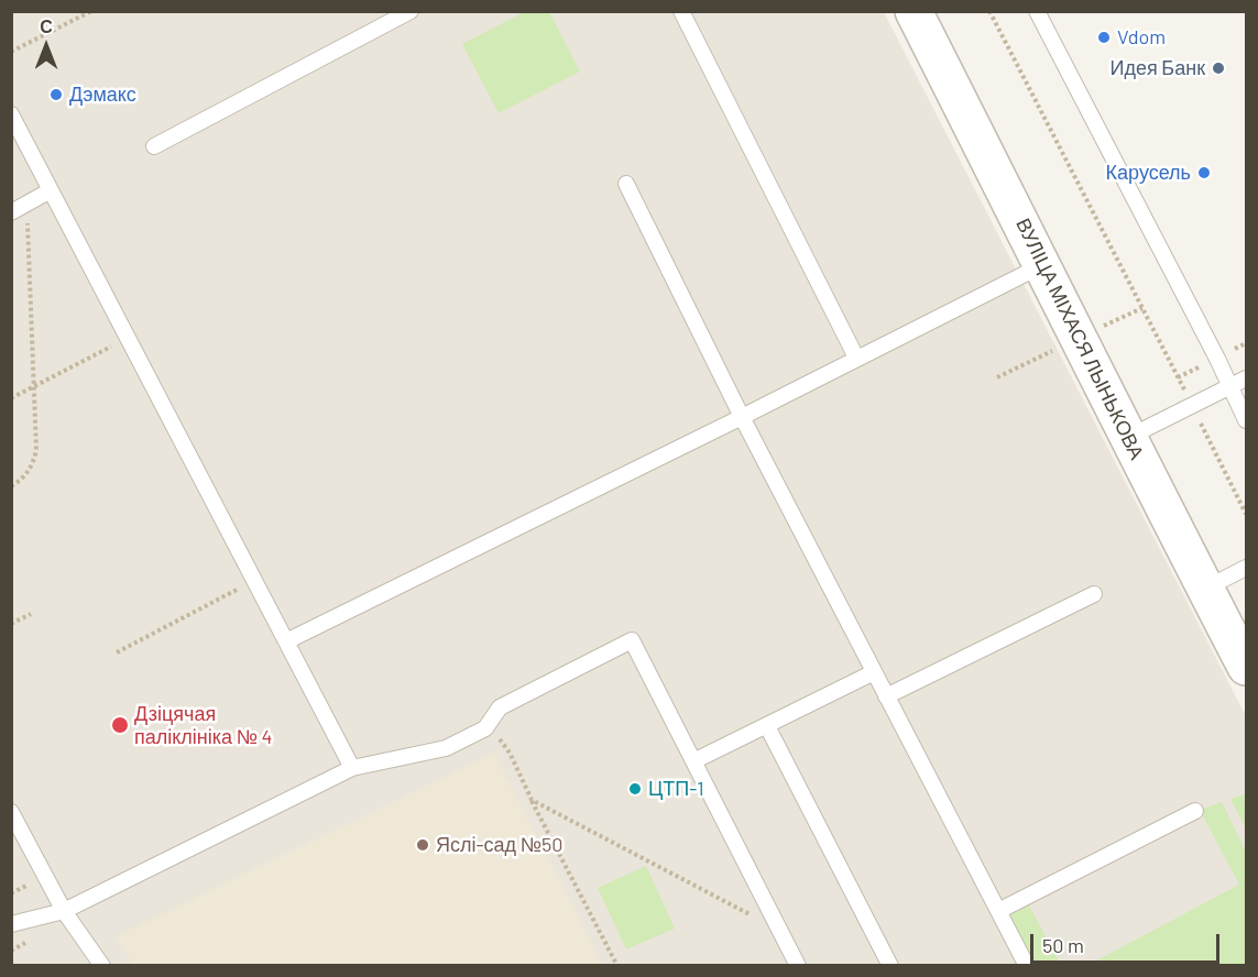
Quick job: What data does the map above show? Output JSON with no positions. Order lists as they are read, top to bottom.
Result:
{
  "streets": {
    "street": ["ВУЛІЦА МІХАСЯ ЛЫНЬКОВА"]
  },
  "places": [
    "Vdom",
    "Идея Банк",
    "Дэмакс",
    "Карусель",
    "Дзіцячая паліклініка № 4",
    "ЦТП-1",
    "Яслі-сад №50"
  ],
  "scale_bar": "50 m",
  "north": "top"
}
